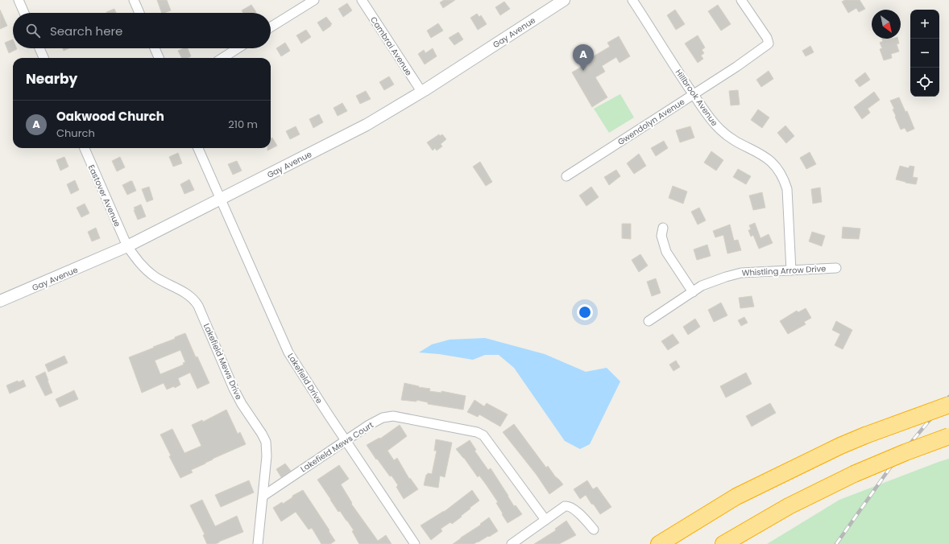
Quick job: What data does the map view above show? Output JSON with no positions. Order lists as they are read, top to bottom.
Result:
{
  "streets": {
    "street": [
      "Gay Avenue",
      "Cambrai Avenue",
      "Hillbrook Avenue",
      "Gwendolyn Avenue",
      "Eastover Avenue",
      "Whistling Arrow Drive",
      "Lakefield Mews Drive",
      "Lakefield Drive",
      "Lakefield Mews Court"
    ]
  },
  "crossings": [
    ["Gay Avenue", "Cambrai Avenue"],
    ["Gay Avenue", "Eastover Avenue"],
    ["Gay Avenue", "Lakefield Mews Drive"],
    ["Gay Avenue", "Lakefield Drive"],
    ["Hillbrook Avenue", "Gwendolyn Avenue"],
    ["Hillbrook Avenue", "Whistling Arrow Drive"],
    ["Eastover Avenue", "Lakefield Mews Drive"],
    ["Lakefield Mews Drive", "Lakefield Mews Court"],
    ["Lakefield Drive", "Lakefield Mews Court"]
  ],
  "north": "bottom right",
  "page": {
    "map_buttons": ["+", "−"],
    "search": "Search here",
    "pins": "A",
    "heading": "Nearby",
    "list": [
      {
        "mark": "A",
        "name": "Oakwood Church",
        "note": "Church",
        "value": "210 m"
      }
    ]
  }
}
